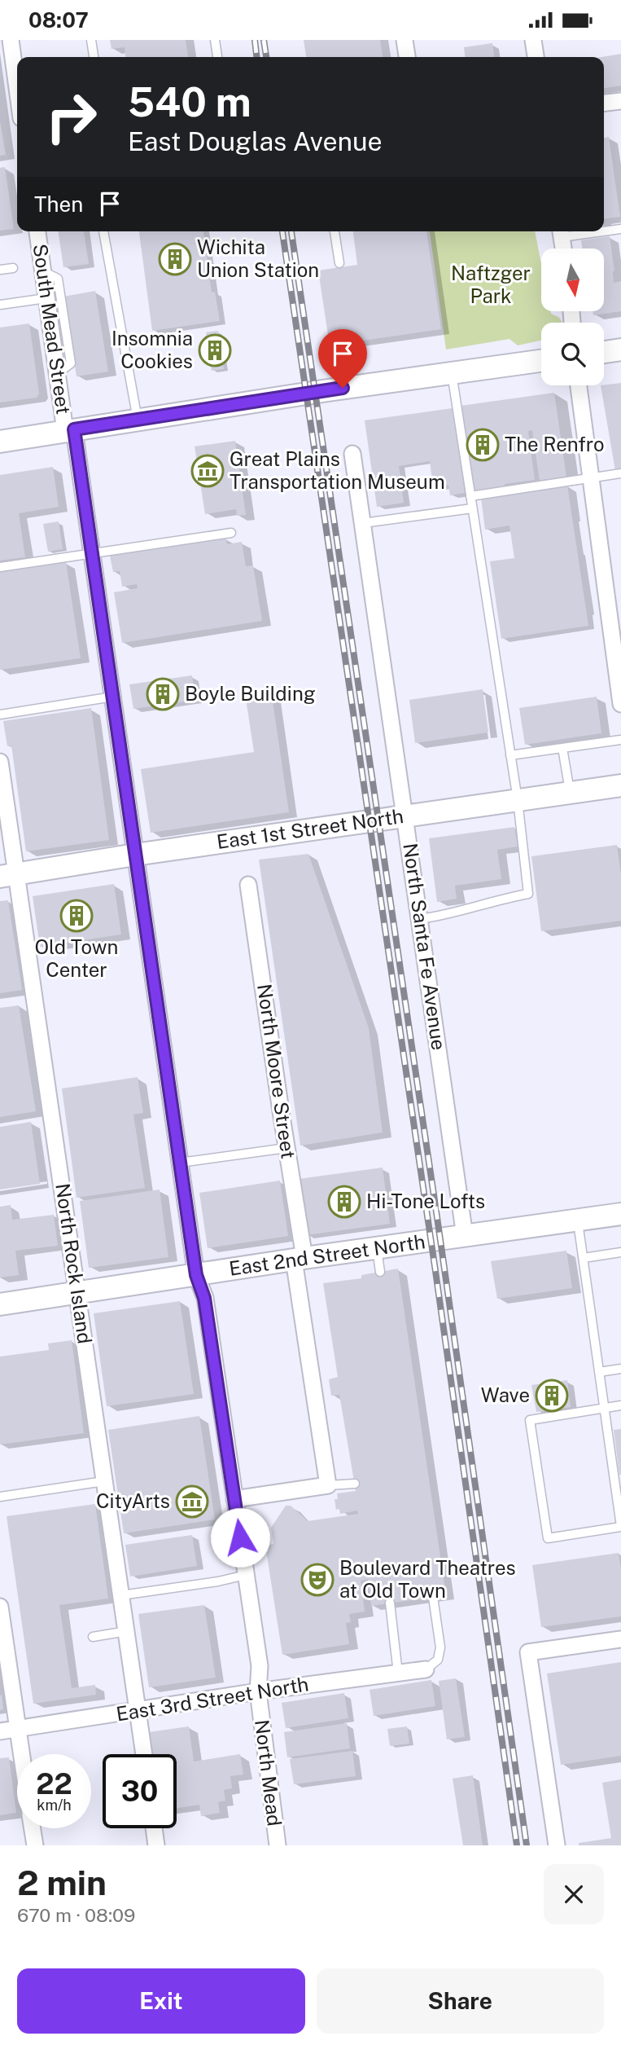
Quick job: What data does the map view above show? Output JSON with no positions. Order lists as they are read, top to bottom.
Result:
{
  "streets": {
    "street": [
      "South Mead Street",
      "East 1st Street North",
      "North Santa Fe Avenue",
      "North Moore Street",
      "East 2nd Street North",
      "North Rock Island",
      "East 3rd Street North",
      "North Mead"
    ]
  },
  "crossings": [
    ["South Mead Street", "East 1st Street North"],
    ["South Mead Street", "North Mead"],
    ["East 1st Street North", "North Santa Fe Avenue"],
    ["East 1st Street North", "North Rock Island"],
    ["North Santa Fe Avenue", "East 2nd Street North"],
    ["North Moore Street", "East 2nd Street North"],
    ["East 2nd Street North", "North Rock Island"],
    ["East 2nd Street North", "North Mead"],
    ["North Rock Island", "East 3rd Street North"],
    ["East 3rd Street North", "North Mead"]
  ],
  "parks": ["Naftzger Park"],
  "places": {
    "building": [
      "Wichita Union Station",
      "Insomnia Cookies",
      "The Renfro",
      "Boyle Building",
      "Old Town Center",
      "Hi-Tone Lofts",
      "Wave"
    ],
    "museum": ["Great Plains Transportation Museum", "CityArts"],
    "theatre": ["Boulevard Theatres at Old Town"]
  },
  "north": "bottom",
  "page": {
    "status": "08:07",
    "turn": ["540 m", "East Douglas Avenue"],
    "then": "Then",
    "speed": "22 km/h",
    "limit": "30",
    "heading": ["2 min", "670 m · 08:09"],
    "buttons": ["Exit", "Share"]
  }
}
